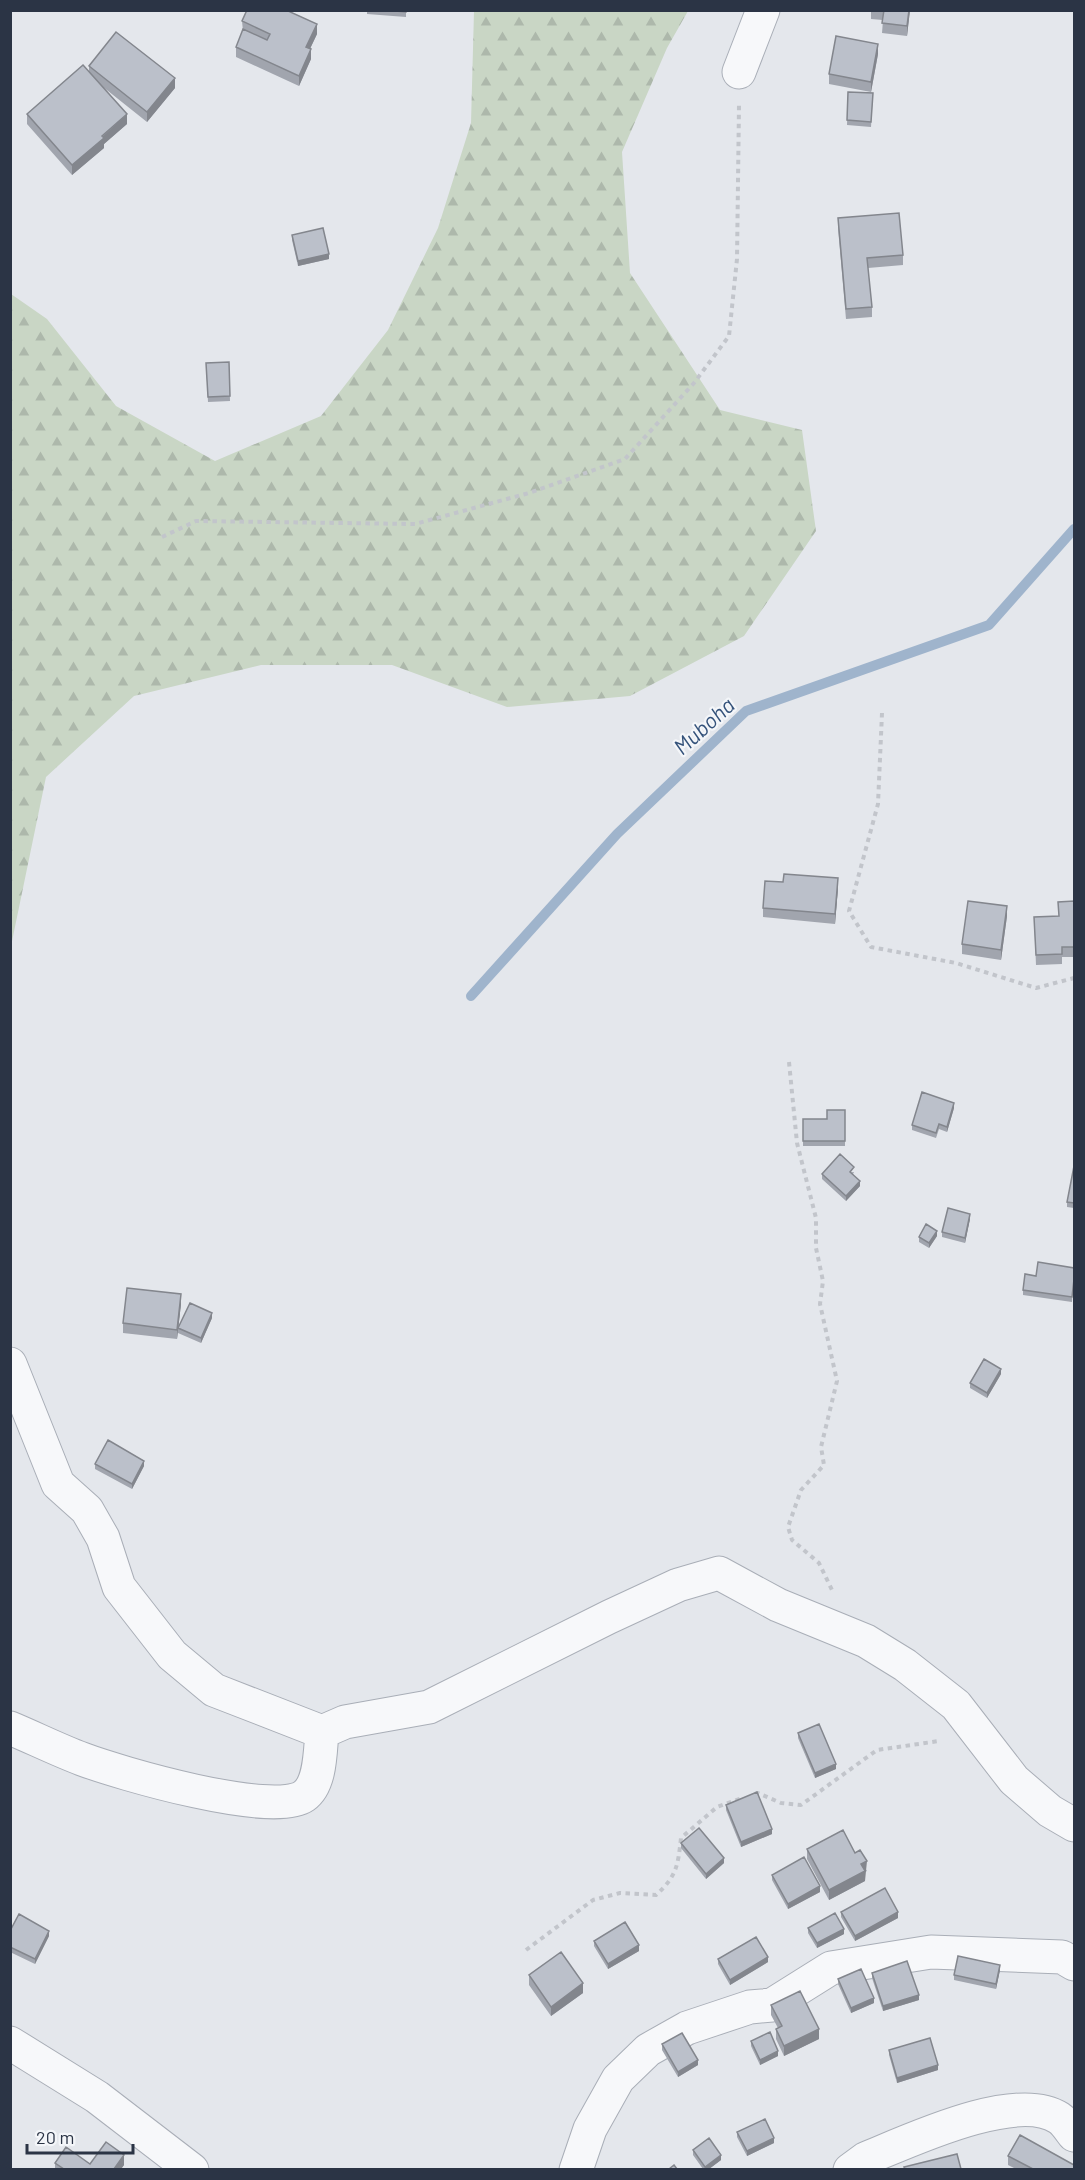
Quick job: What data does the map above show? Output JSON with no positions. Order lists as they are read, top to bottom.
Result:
{
  "water": ["Muboha"],
  "scale_bar": "20 m"
}
